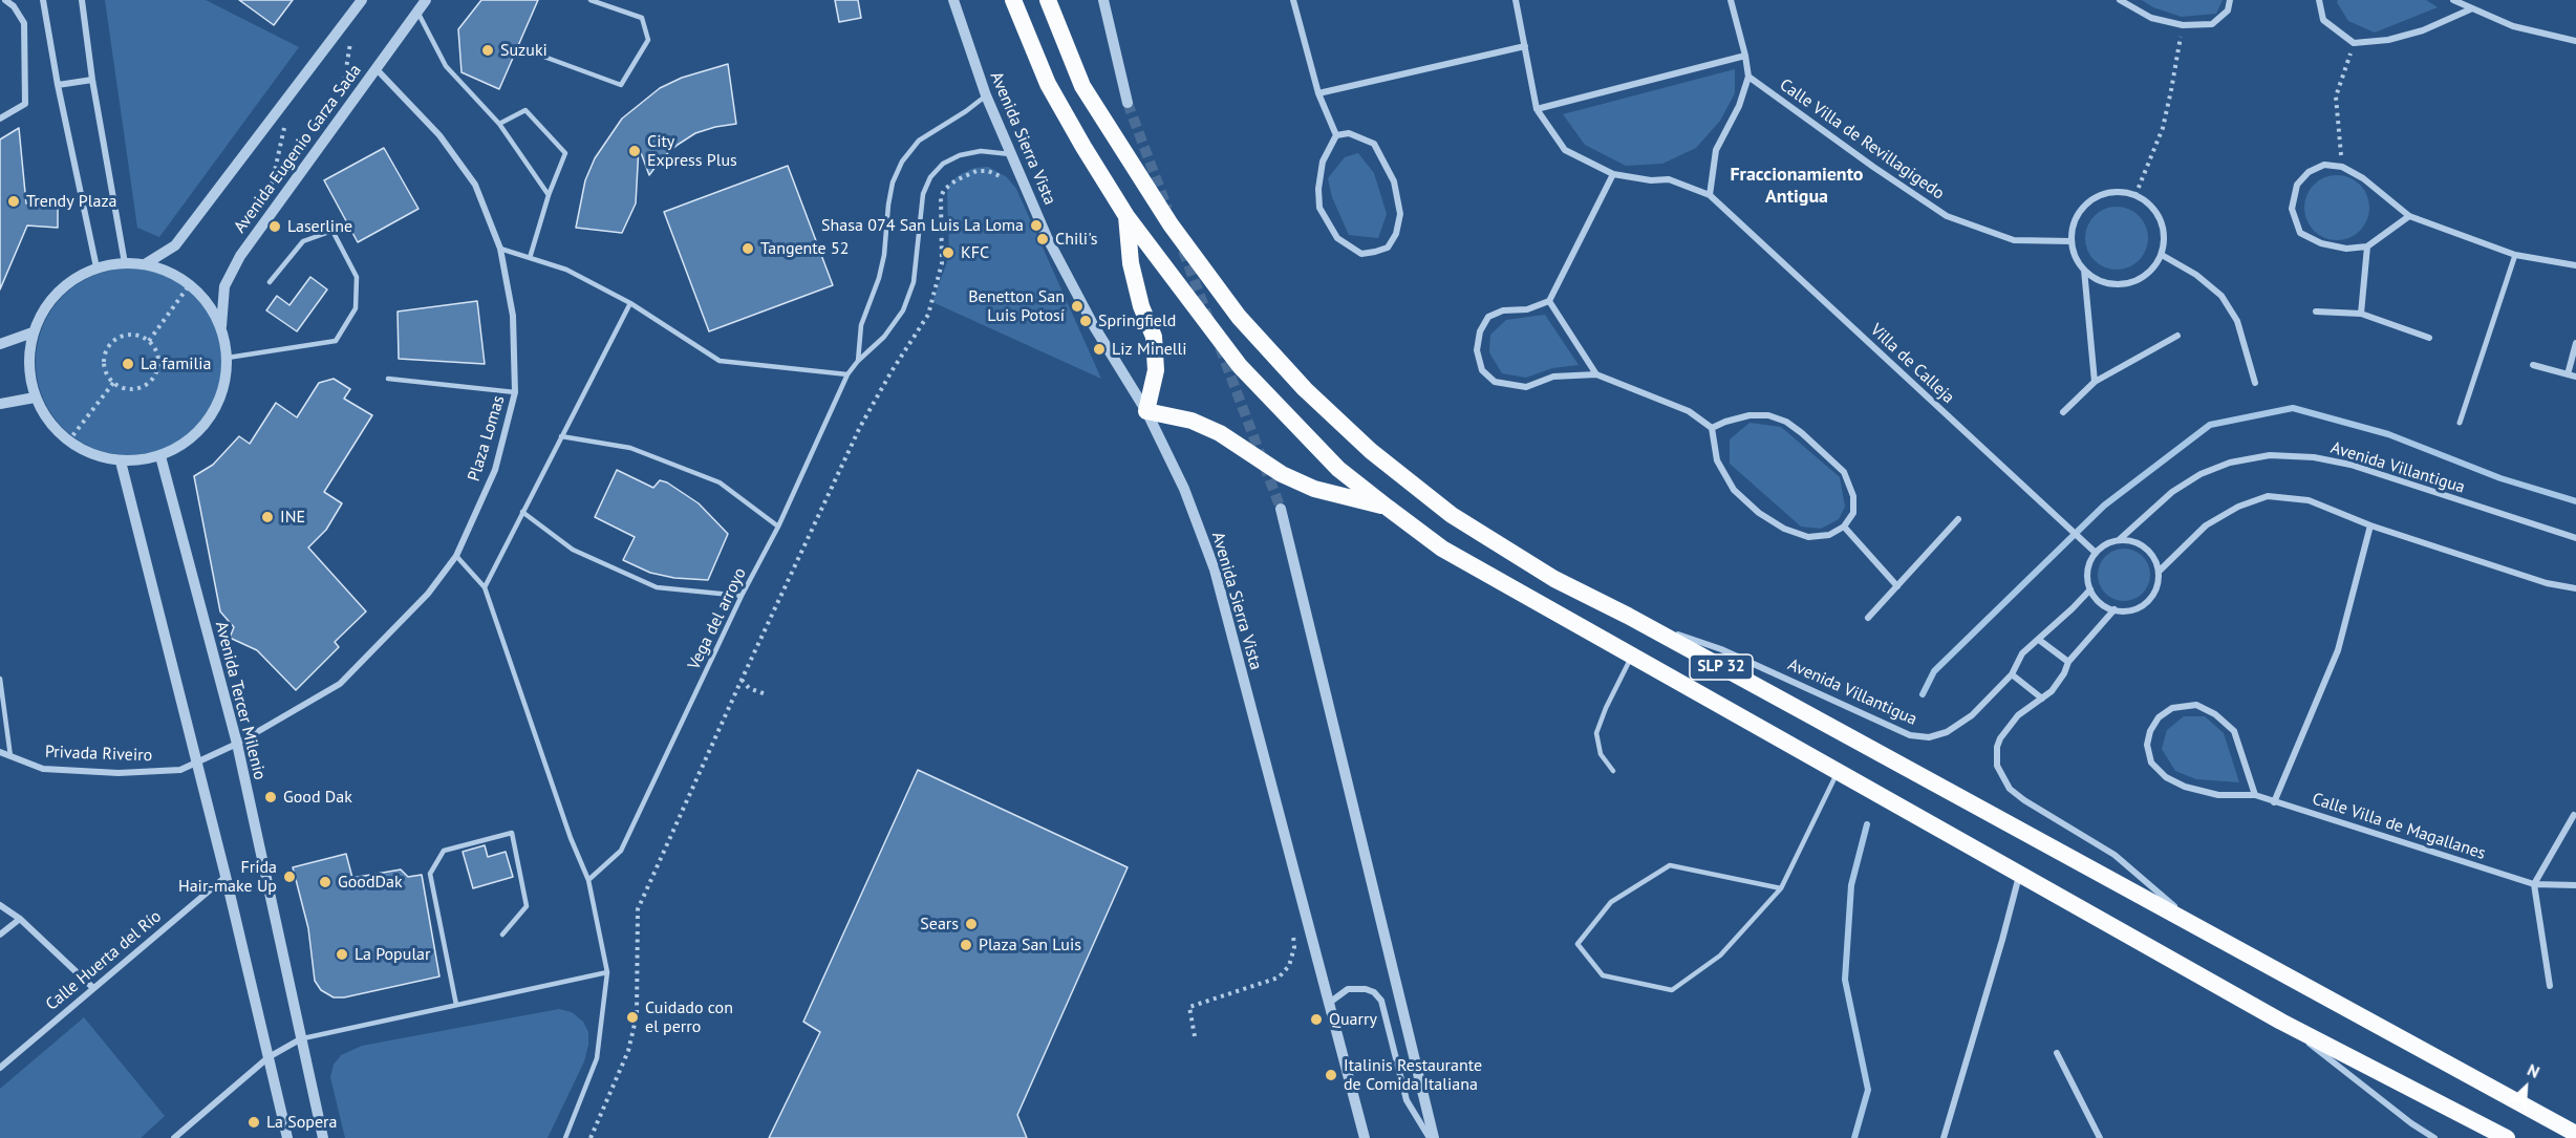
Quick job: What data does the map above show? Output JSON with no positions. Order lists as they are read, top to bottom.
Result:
{
  "streets": {
    "highway": ["SLP 32"],
    "street": [
      "Avenida Sierra Vista",
      "Calle Villa de Revillagigedo",
      "Avenida Eugenio Garza Sada",
      "Villa de Calleja",
      "Plaza Lomas",
      "Avenida Villantigua",
      "Avenida Tercer Milenio",
      "Privada Riveiro",
      "Calle Villa de Magallanes",
      "Calle Huerta del Río"
    ],
    "lane": ["Vega del arroyo"]
  },
  "crossings": [
    ["Avenida Sierra Vista", "Vega del arroyo"],
    ["Avenida Eugenio Garza Sada", "Plaza Lomas"],
    ["Villa de Calleja", "Avenida Villantigua"],
    ["Plaza Lomas", "Avenida Tercer Milenio"],
    ["Plaza Lomas", "Privada Riveiro"],
    ["Avenida Villantigua", "SLP 32"]
  ],
  "districts": ["Fraccionamiento Antigua"],
  "places": [
    "Suzuki",
    "City Express Plus",
    "Trendy Plaza",
    "Shasa 074 San Luis La Loma",
    "Laserline",
    "Chili's",
    "Tangente 52",
    "KFC",
    "Benetton San Luis Potosí",
    "Springfield",
    "Liz Minelli",
    "La familia",
    "INE",
    "Good Dak",
    "Frida Hair-make Up",
    "GoodDak",
    "Sears",
    "Plaza San Luis",
    "La Popular",
    "Cuidado con el perro",
    "Quarry",
    "Italinis Restaurante de Comida Italiana",
    "La Sopera"
  ],
  "north": "top right"
}
